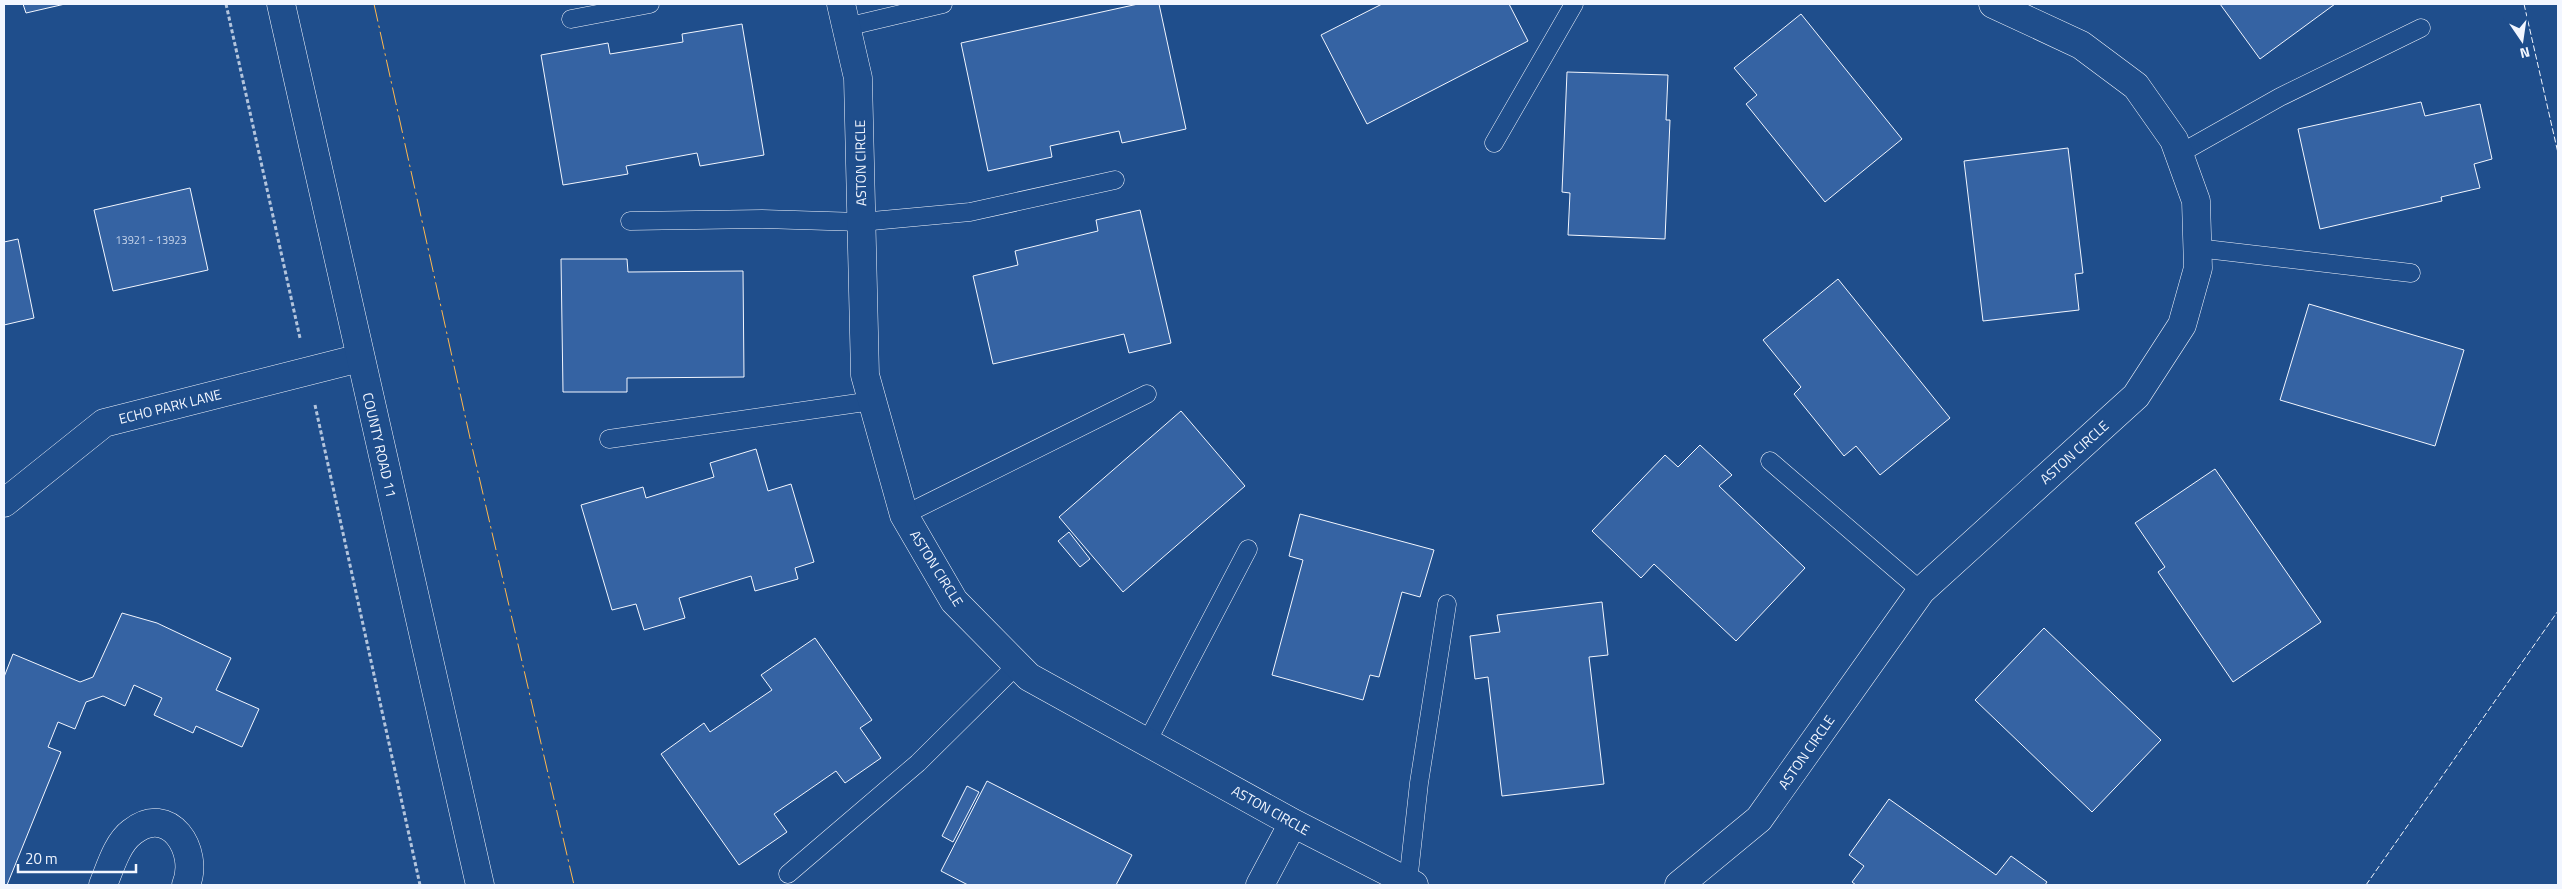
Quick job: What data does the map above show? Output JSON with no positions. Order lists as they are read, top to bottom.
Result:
{
  "streets": {
    "street": ["ASTON CIRCLE", "ECHO PARK LANE", "COUNTY ROAD 11"]
  },
  "crossings": [
    ["ECHO PARK LANE", "COUNTY ROAD 11"]
  ],
  "house_numbers": ["13921 - 13923"],
  "scale_bar": "20 m",
  "north": "bottom"
}
